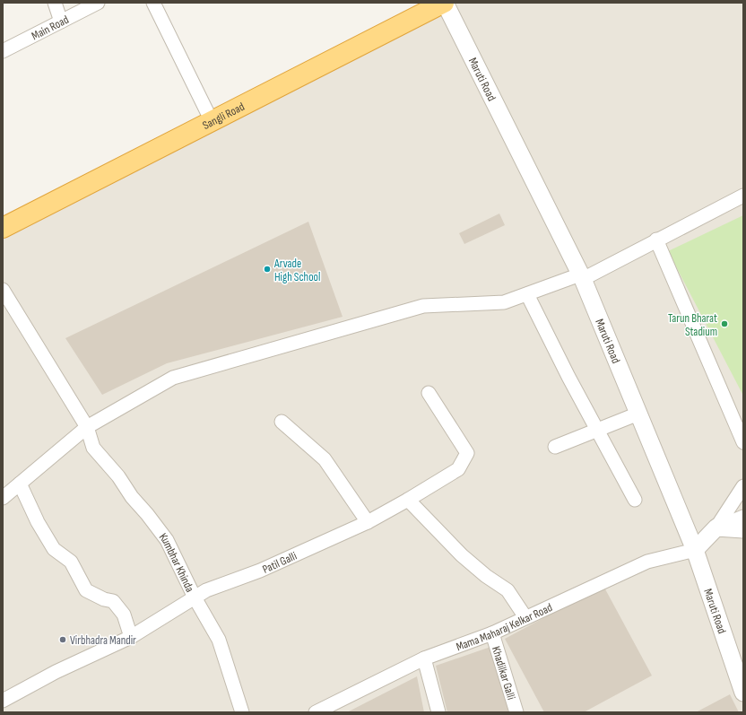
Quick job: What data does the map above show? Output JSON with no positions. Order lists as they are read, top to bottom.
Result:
{
  "streets": {
    "highway": ["Sangli Road"],
    "street": [
      "Main Road",
      "Maruti Road",
      "Patil Galli",
      "Kumbhar Khinda",
      "Mama Maharaj Kelkar Road",
      "Khadilkar Galli"
    ]
  },
  "crossings": [
    ["Maruti Road", "Sangli Road"],
    ["Maruti Road", "Mama Maharaj Kelkar Road"],
    ["Patil Galli", "Kumbhar Khinda"],
    ["Mama Maharaj Kelkar Road", "Khadilkar Galli"]
  ],
  "places": ["Arvade High School", "Tarun Bharat Stadium", "Virbhadra Mandir"]
}
